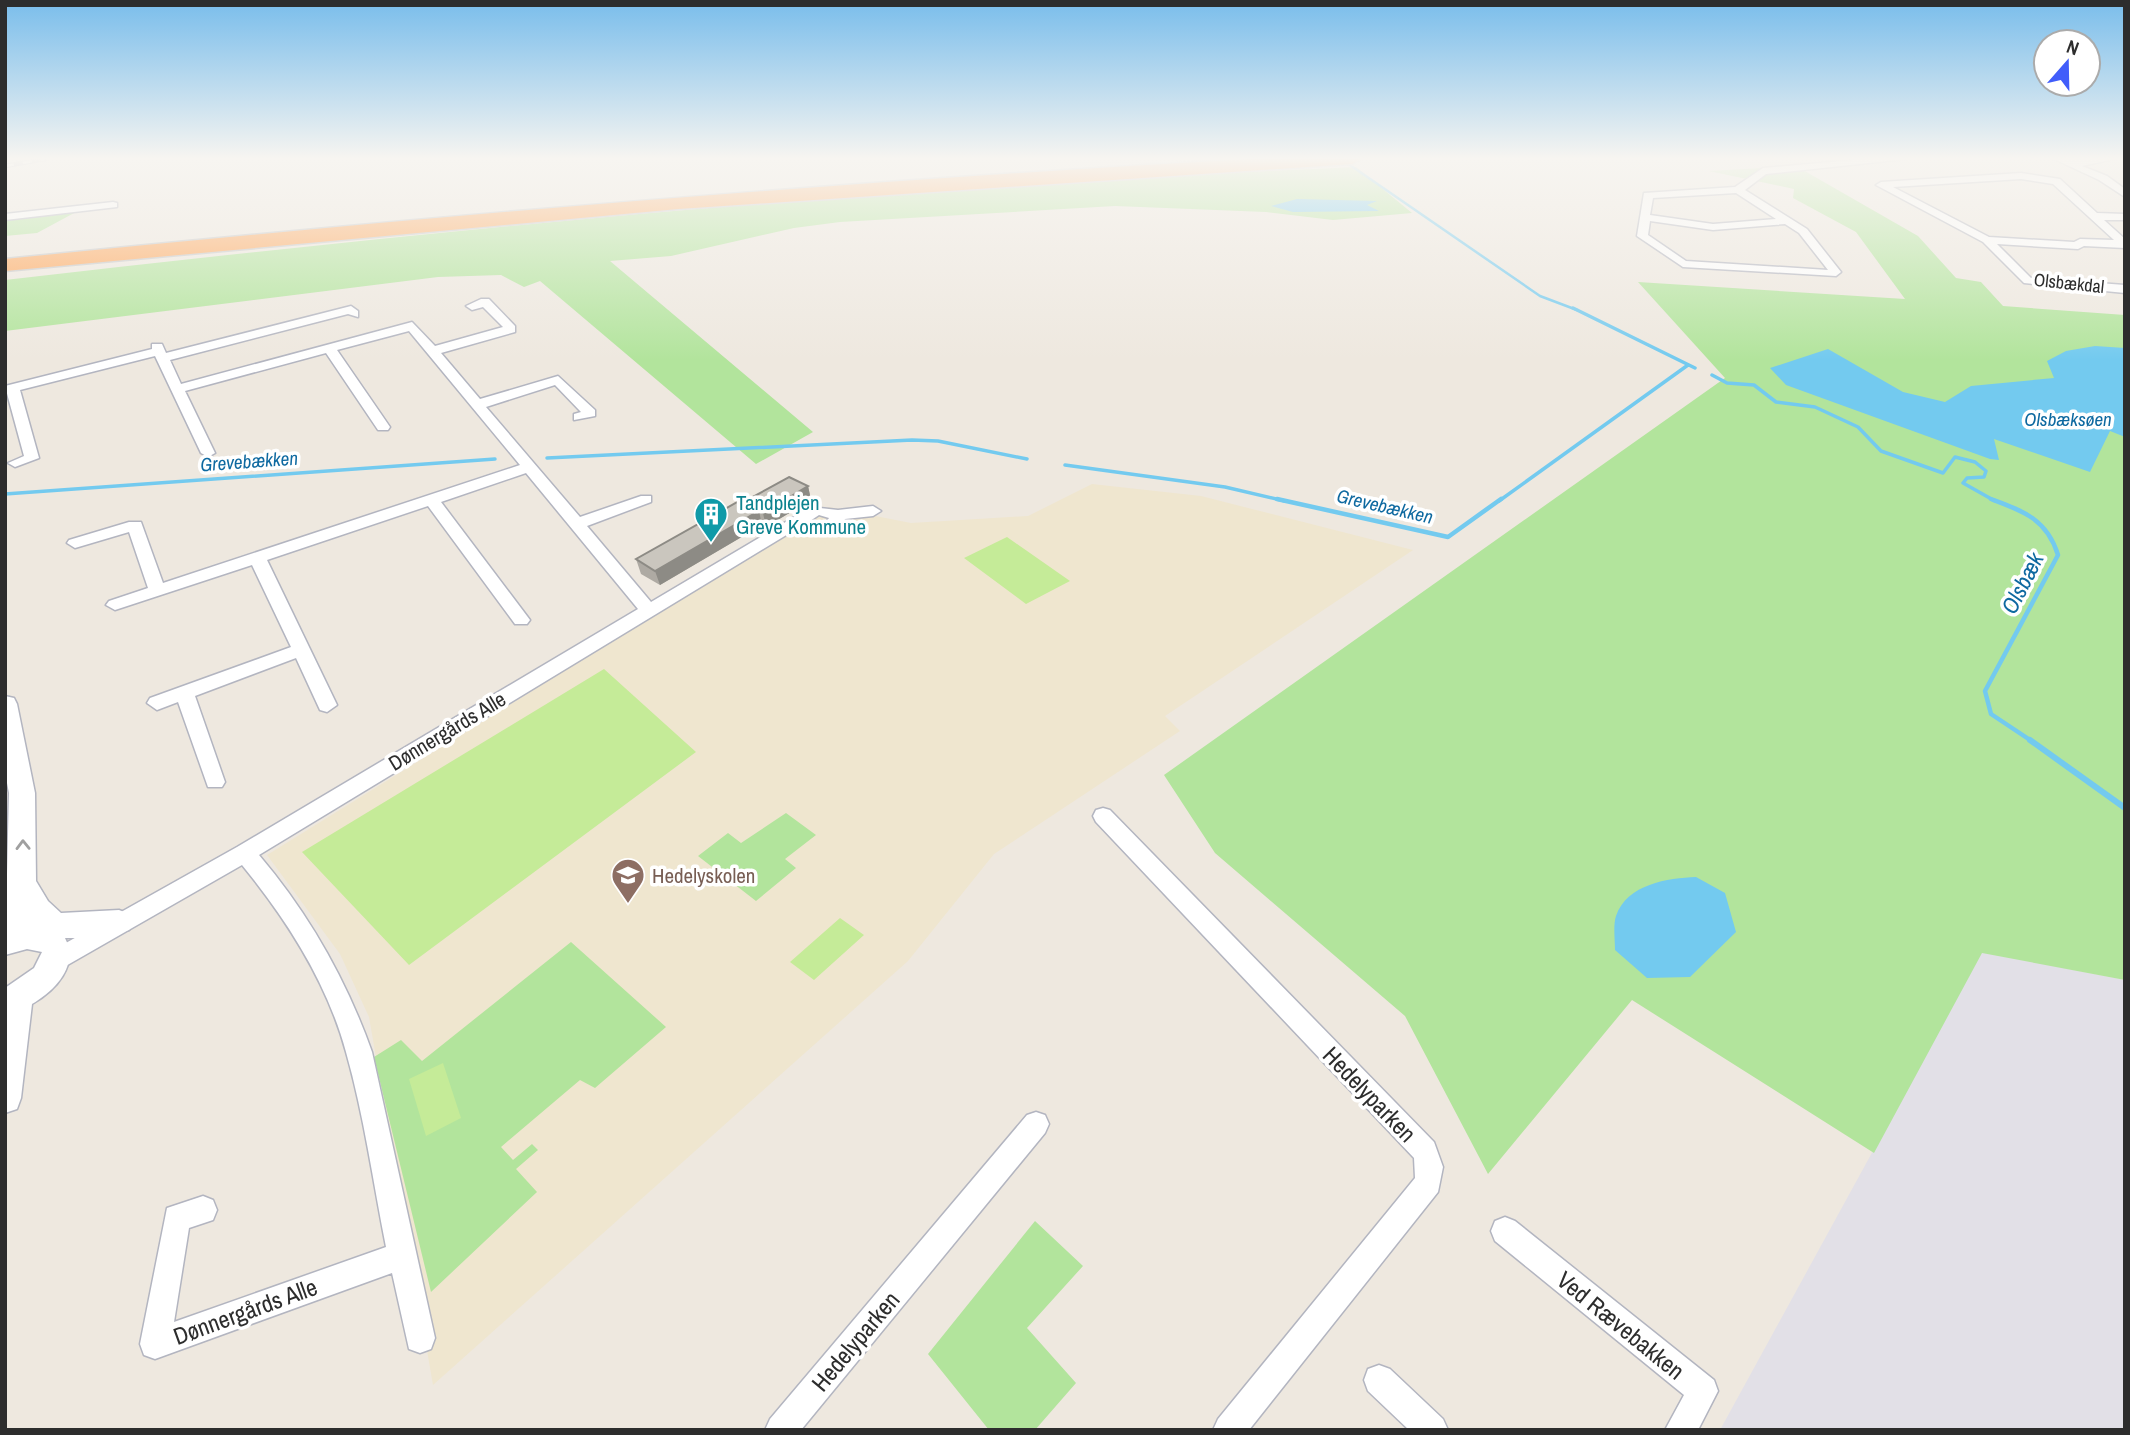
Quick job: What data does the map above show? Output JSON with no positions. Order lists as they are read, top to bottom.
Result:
{
  "streets": {
    "street": [
      "Olsbækdal",
      "Dønnergårds Alle",
      "Hedelyparken",
      "Ved Rævebakken"
    ]
  },
  "water": ["Olsbæksøen", "Grevebækken", "Olsbæk"],
  "places": {
    "building": ["Tandplejen Greve Kommune"],
    "school or university": ["Hedelyskolen"]
  },
  "north": "top"
}
